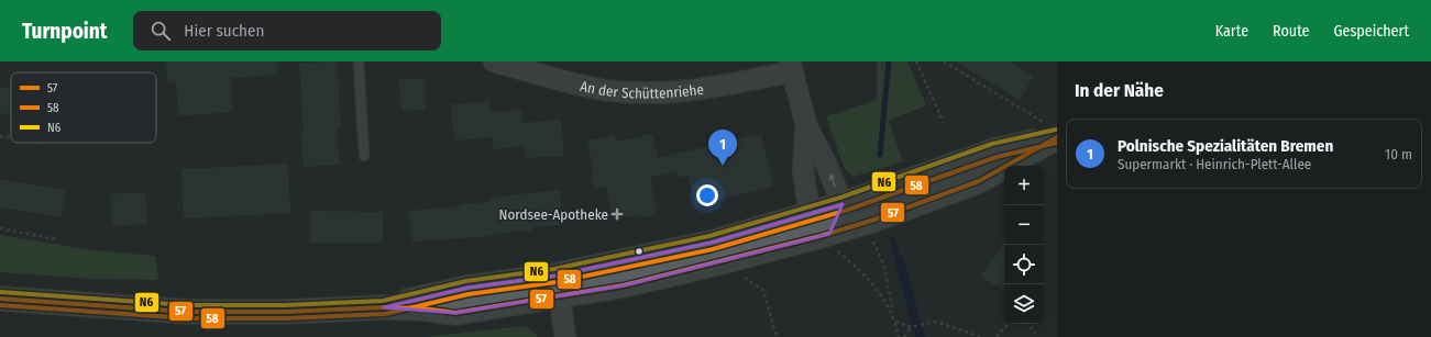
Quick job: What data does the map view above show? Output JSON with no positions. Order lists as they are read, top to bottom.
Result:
{
  "streets": {
    "street": ["An der Schüttenriehe"]
  },
  "places": {
    "health": ["Nordsee-Apotheke"]
  },
  "lines": ["transit line N6", "transit line 57", "transit line 58"],
  "legend": ["57", "58", "N6"],
  "page": {
    "header": "Turnpoint",
    "search": "Hier suchen",
    "nav": ["Karte", "Route", "Gespeichert"],
    "heading": "In der Nähe",
    "list": [
      {
        "mark": "1",
        "name": "Polnische Spezialitäten Bremen",
        "note": "Supermarkt · Heinrich-Plett-Allee",
        "value": "10 m"
      }
    ],
    "pins": "1",
    "map_buttons": ["+", "−"]
  }
}
